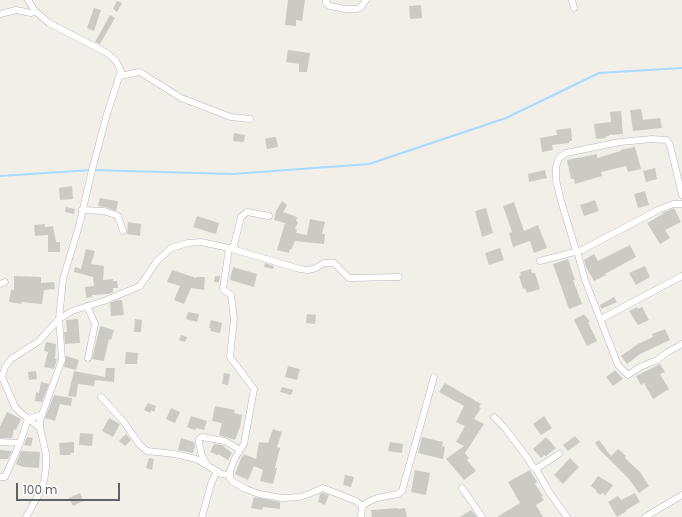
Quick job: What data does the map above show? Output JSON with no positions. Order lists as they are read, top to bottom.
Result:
{
  "scale_bar": "100 m"
}
